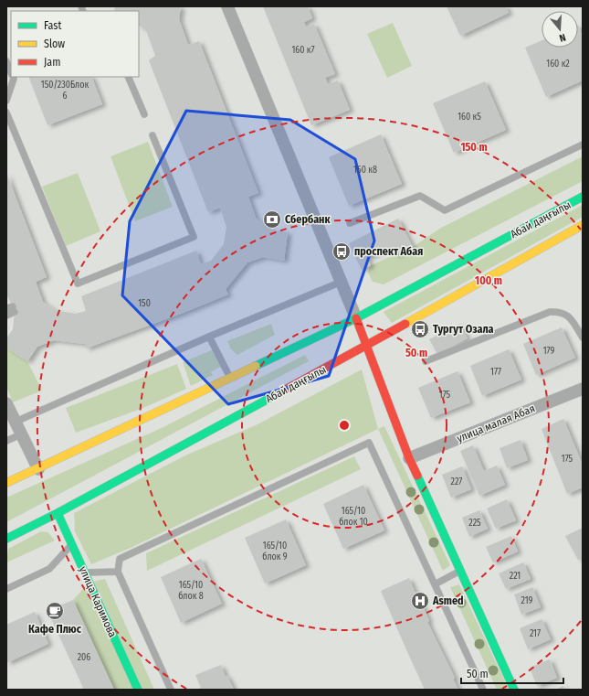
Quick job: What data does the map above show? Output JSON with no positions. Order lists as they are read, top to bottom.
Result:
{
  "streets": {
    "main road": ["Абай даңғылы", "улица Каримова"],
    "street": ["улица малая Абая"]
  },
  "crossings": [
    ["Абай даңғылы", "улица Каримова"]
  ],
  "places": {
    "bank": ["Сбербанк"],
    "bus stop": ["проспект Абая", "Тургут Озала"],
    "hospital": ["Asmed"],
    "cafe": ["Кафе Плюс"]
  },
  "house_numbers": [
    "160 к7",
    "160 к2",
    "150/230Блок 6",
    "160 к5",
    "160 к8",
    "150",
    "179",
    "177",
    "175",
    "175",
    "227",
    "165/10 блок 10",
    "225",
    "165/10 блок 9",
    "221",
    "165/10 блок 8",
    "219",
    "217",
    "206"
  ],
  "legend": ["Fast", "Slow", "Jam"],
  "scale_bar": "50 m",
  "north": "bottom",
  "rings": ["150 m", "100 m", "50 m"]
}
